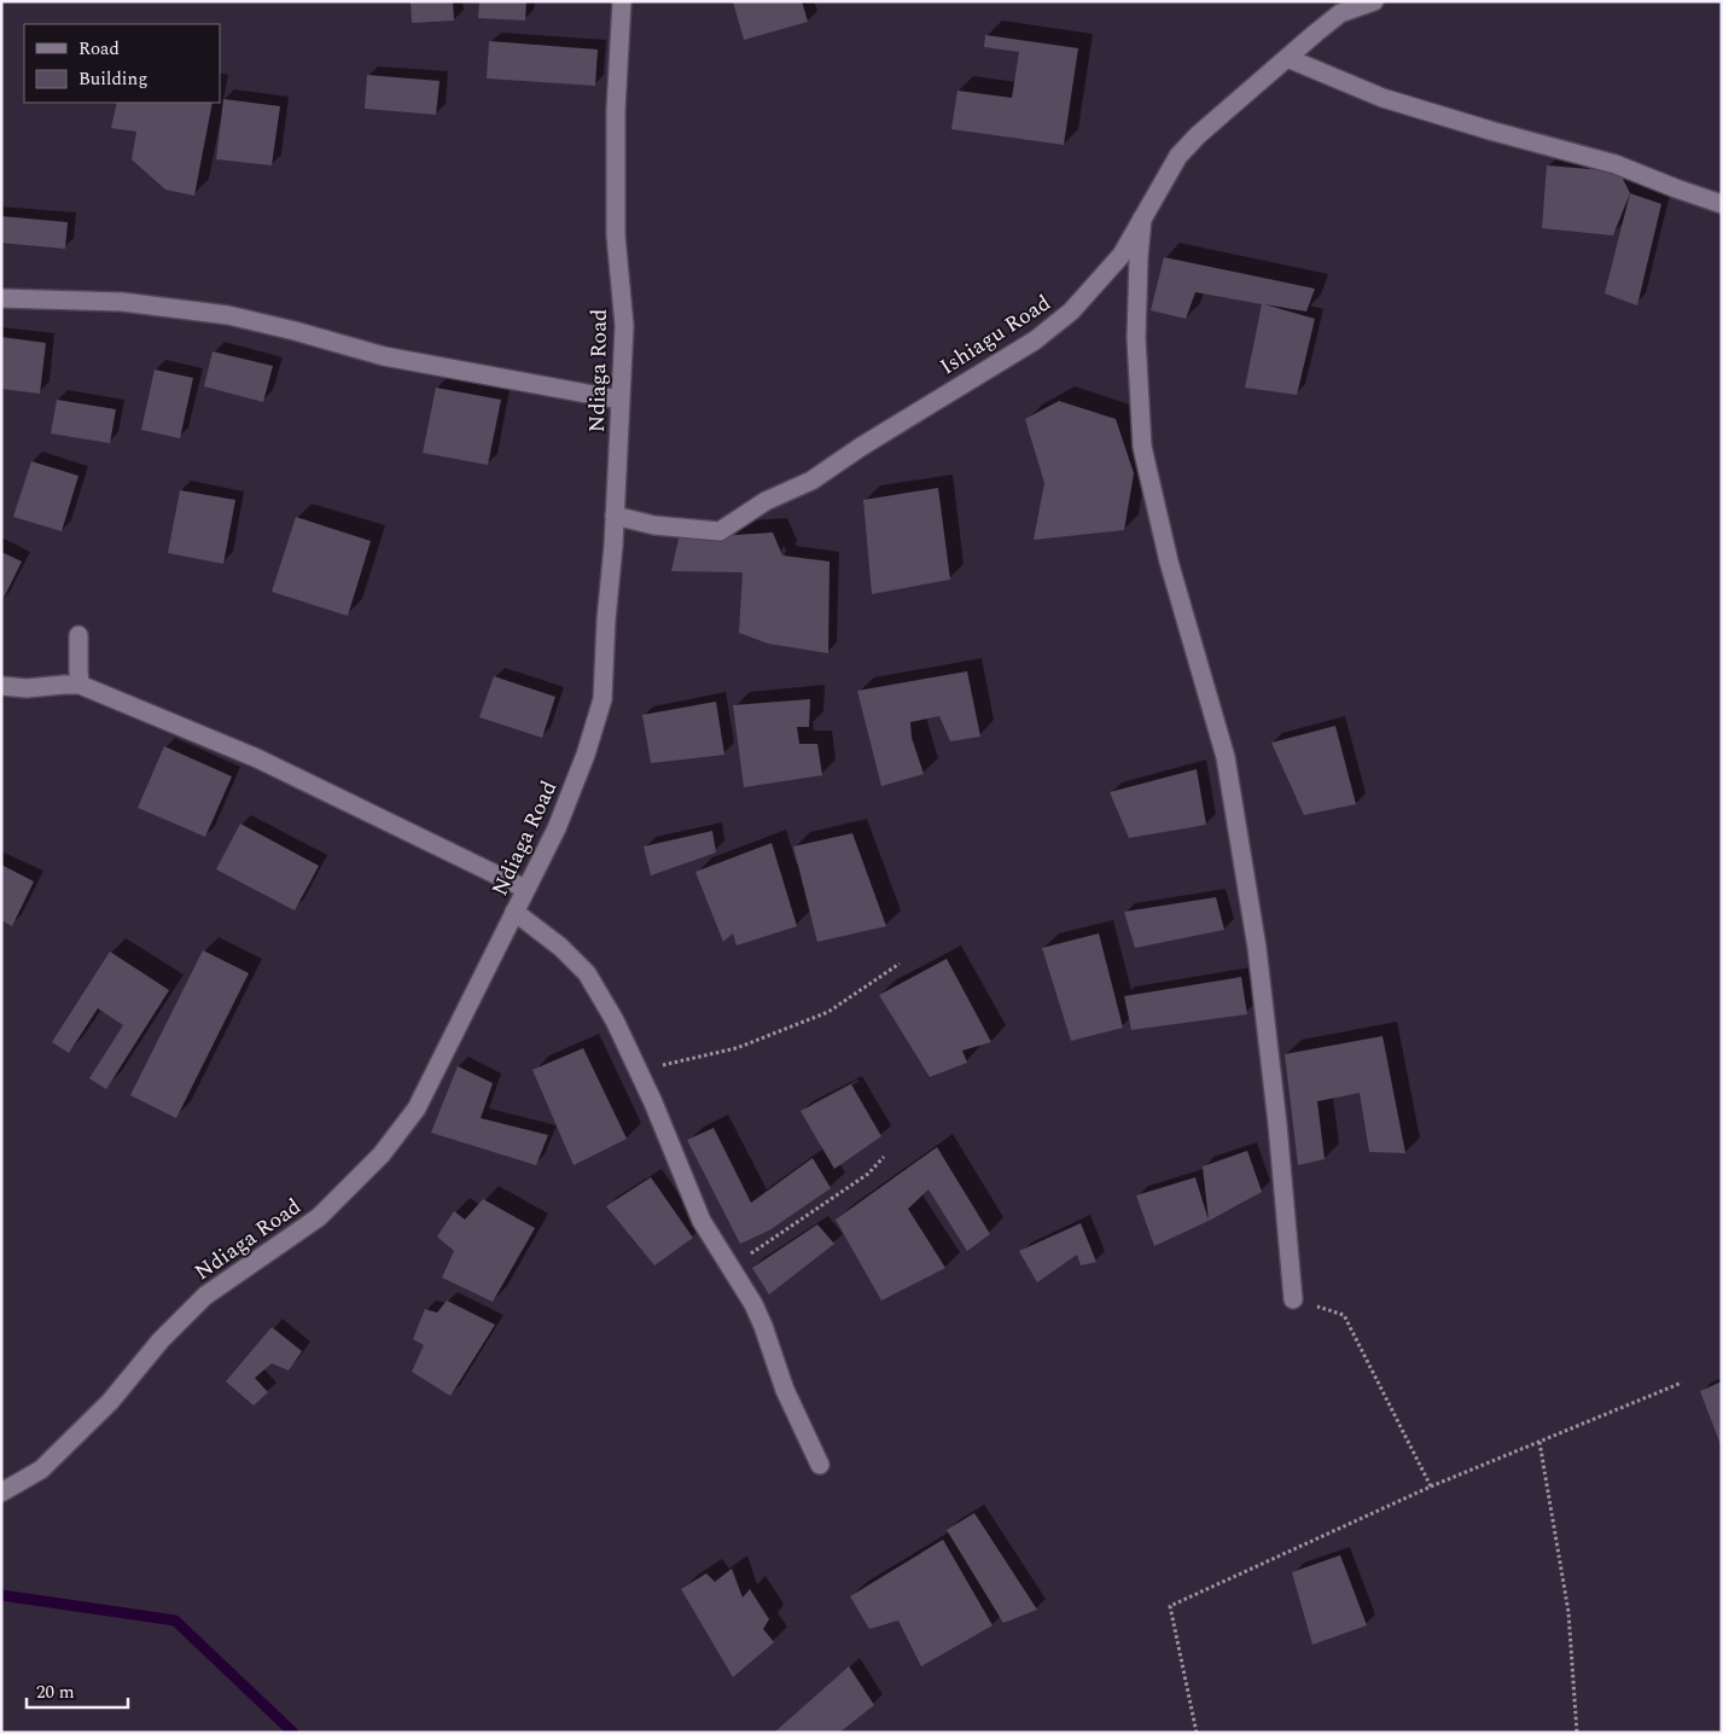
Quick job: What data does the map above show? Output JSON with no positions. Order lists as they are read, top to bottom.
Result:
{
  "streets": {
    "street": ["Ishiagu Road", "Ndiaga Road"]
  },
  "crossings": [
    ["Ishiagu Road", "Ndiaga Road"]
  ],
  "legend": ["Road", "Building"],
  "scale_bar": "20 m"
}
